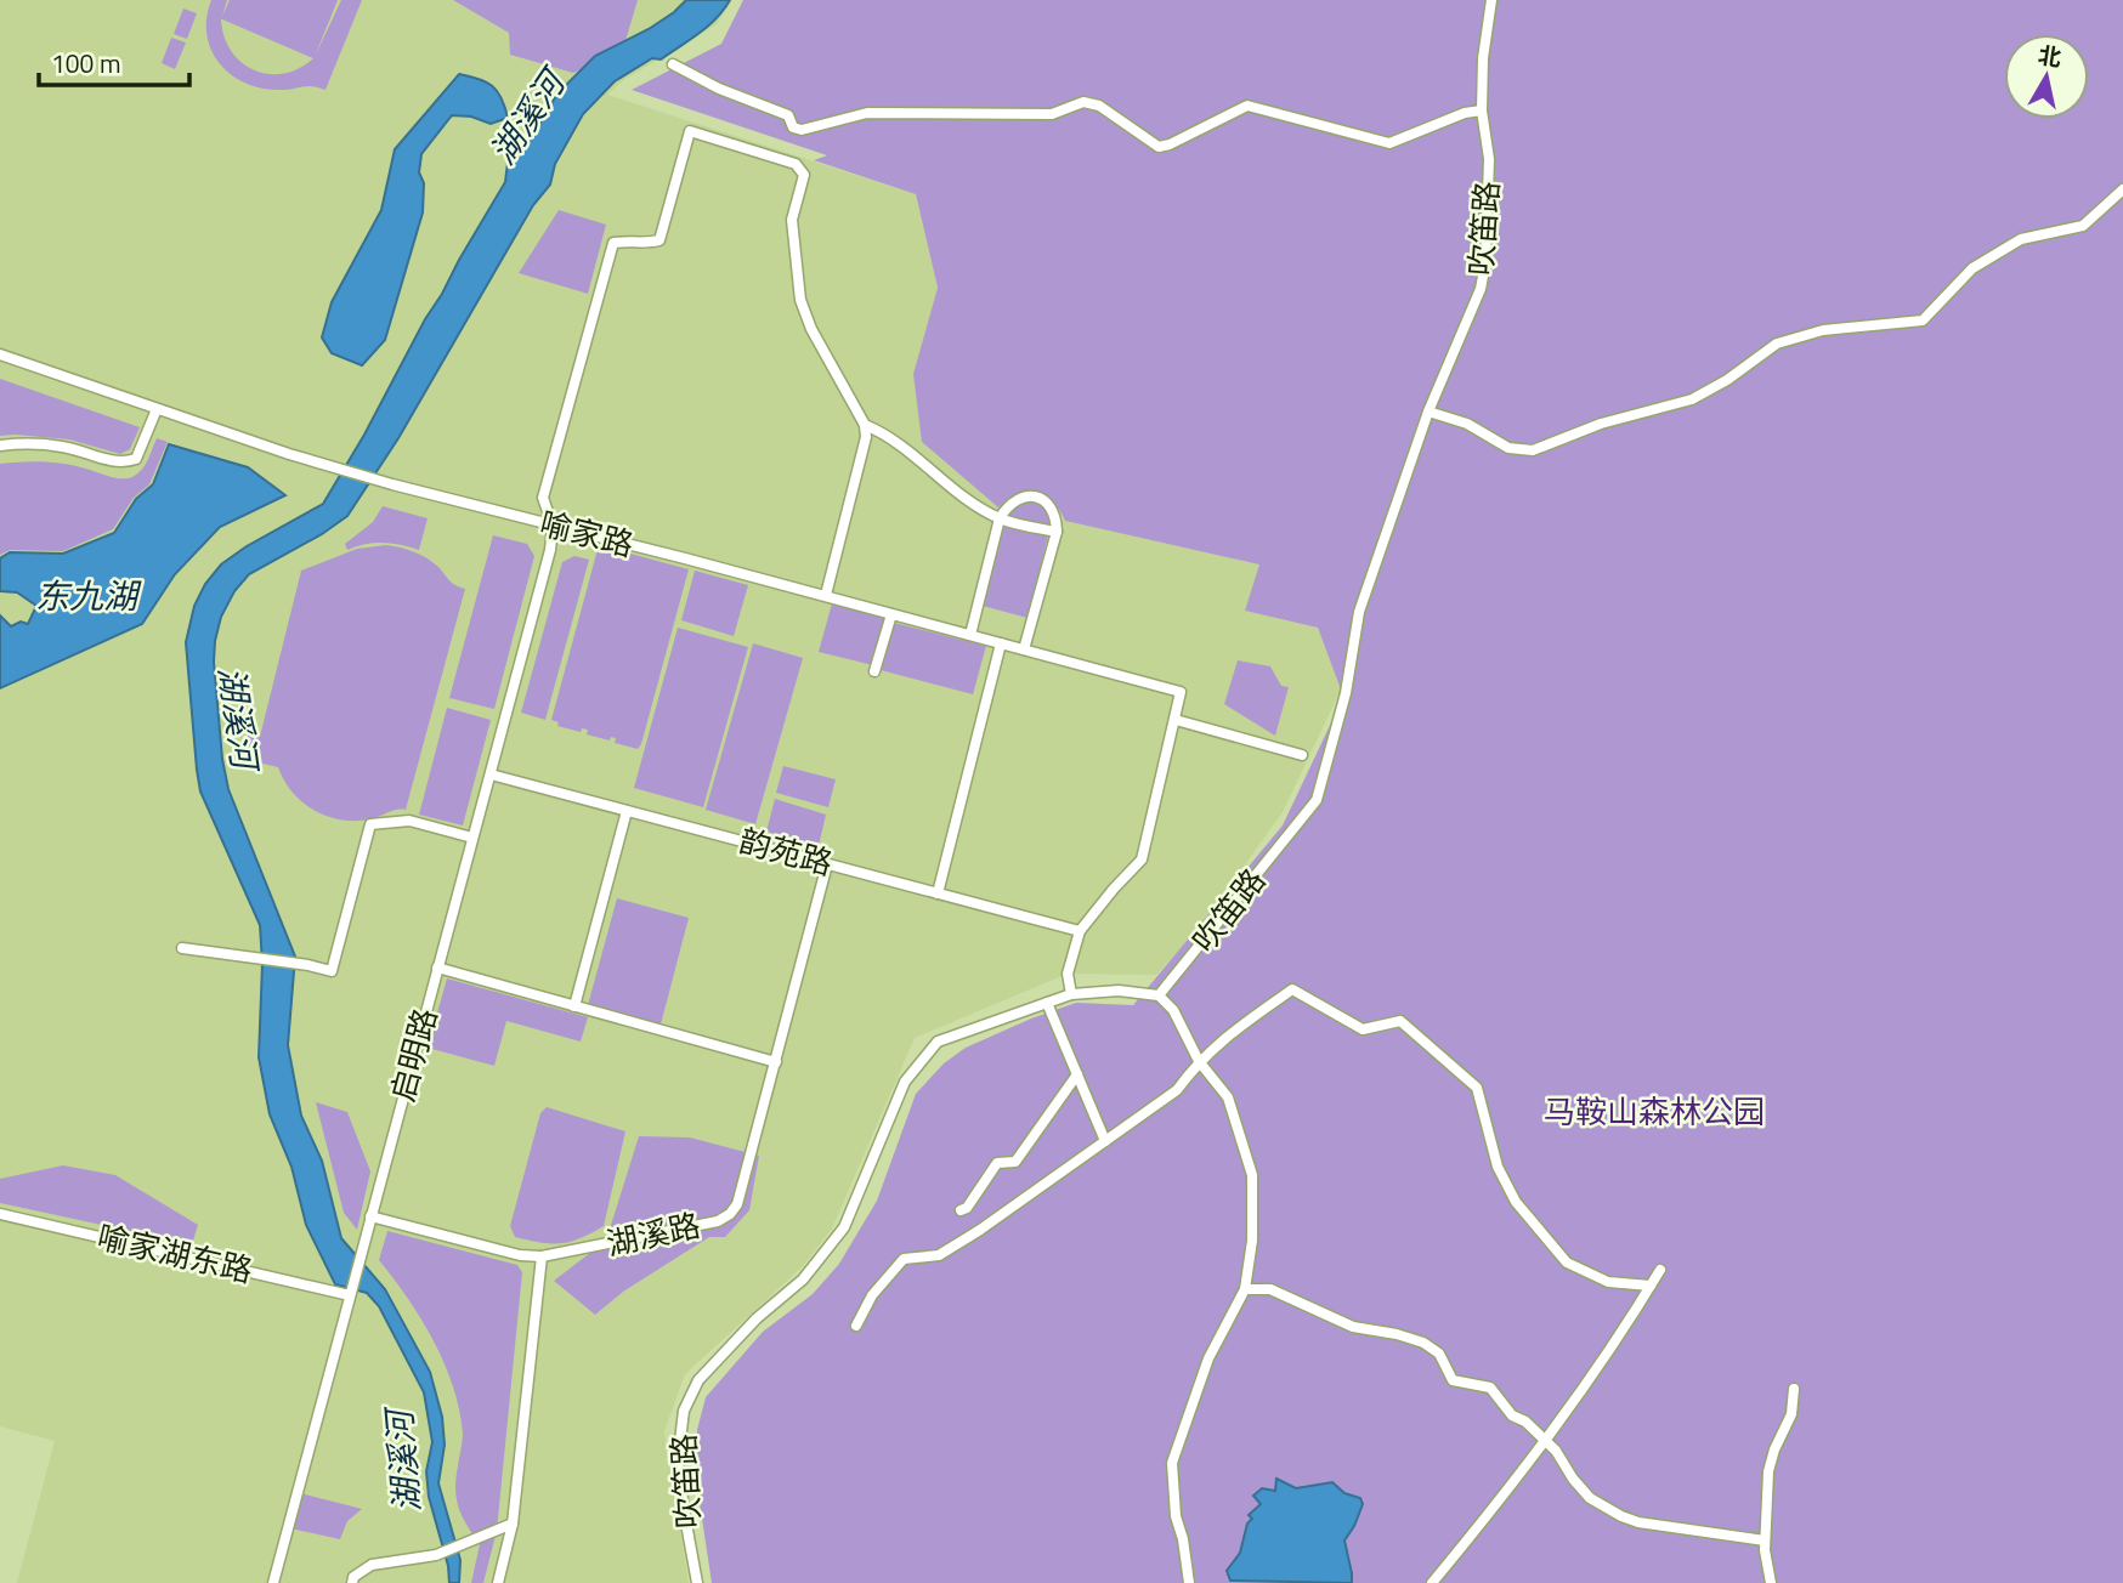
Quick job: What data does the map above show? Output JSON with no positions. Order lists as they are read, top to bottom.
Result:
{
  "streets": {
    "street": [
      "吹笛路",
      "喻家路",
      "韵苑路",
      "启明路",
      "湖溪路",
      "喻家湖东路"
    ]
  },
  "crossings": [
    ["喻家路", "启明路"],
    ["韵苑路", "启明路"],
    ["韵苑路", "湖溪路"],
    ["启明路", "喻家湖东路"]
  ],
  "water": ["湖溪河", "东九湖"],
  "parks": ["马鞍山森林公园"],
  "scale_bar": "100 m",
  "north": "top"
}
